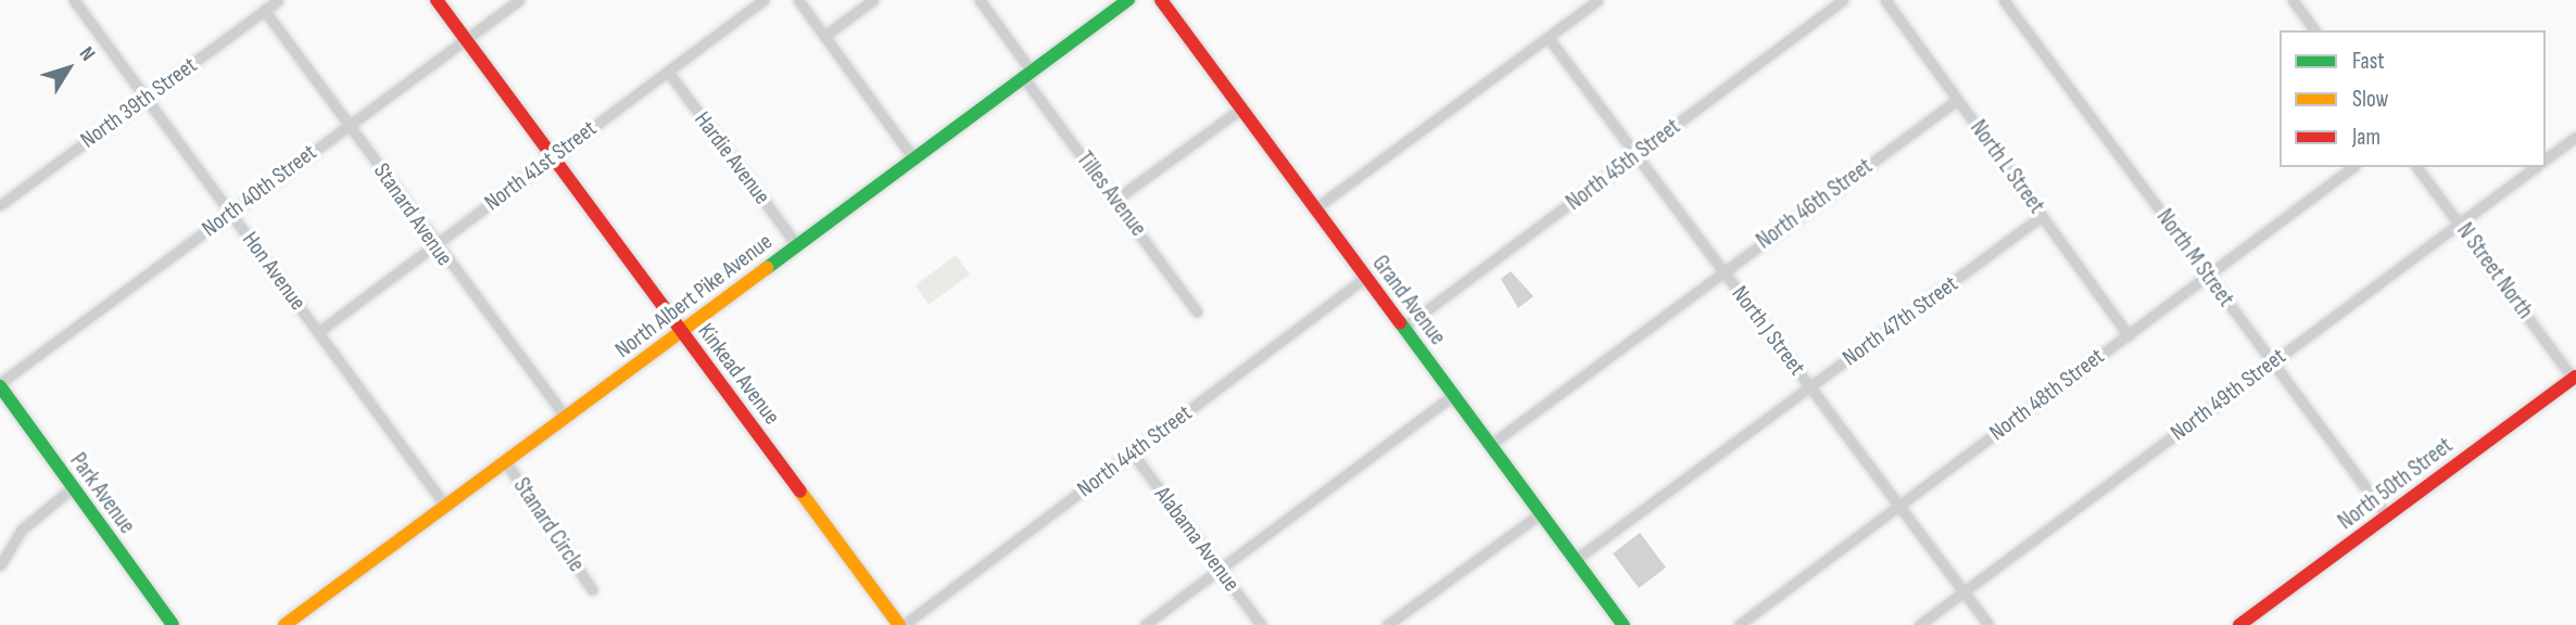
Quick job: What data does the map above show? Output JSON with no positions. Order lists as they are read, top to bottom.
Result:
{
  "streets": {
    "street": [
      "North 39th Street",
      "Hardie Avenue",
      "North 45th Street",
      "North 41st Street",
      "North L Street",
      "North 40th Street",
      "Tilles Avenue",
      "North 46th Street",
      "Stanard Avenue",
      "North M Street",
      "Hon Avenue",
      "N Street North",
      "North Albert Pike Avenue",
      "Grand Avenue",
      "North 47th Street",
      "North J Street",
      "Kinkead Avenue",
      "North 48th Street",
      "North 49th Street",
      "North 44th Street",
      "North 50th Street",
      "Park Avenue",
      "Stanard Circle",
      "Alabama Avenue"
    ]
  },
  "crossings": [
    ["North 39th Street", "Stanard Avenue"],
    ["North 39th Street", "Hon Avenue"],
    ["Hardie Avenue", "North 41st Street"],
    ["Hardie Avenue", "North Albert Pike Avenue"],
    ["North 45th Street", "Grand Avenue"],
    ["North 45th Street", "North J Street"],
    ["North 41st Street", "Stanard Avenue"],
    ["North 41st Street", "Hon Avenue"],
    ["North 41st Street", "Kinkead Avenue"],
    ["North L Street", "North 46th Street"],
    ["North L Street", "North 47th Street"],
    ["North L Street", "North 48th Street"],
    ["North 40th Street", "Stanard Avenue"],
    ["North 40th Street", "Hon Avenue"],
    ["North 40th Street", "Kinkead Avenue"],
    ["North 40th Street", "Park Avenue"],
    ["Tilles Avenue", "North Albert Pike Avenue"],
    ["North 46th Street", "Grand Avenue"],
    ["North 46th Street", "North J Street"],
    ["Stanard Avenue", "North Albert Pike Avenue"],
    ["North M Street", "North 48th Street"],
    ["North M Street", "North 49th Street"],
    ["North M Street", "North 50th Street"],
    ["Hon Avenue", "North Albert Pike Avenue"],
    ["N Street North", "North 49th Street"],
    ["N Street North", "North 50th Street"],
    ["North Albert Pike Avenue", "Kinkead Avenue"],
    ["North Albert Pike Avenue", "Stanard Circle"],
    ["Grand Avenue", "North 47th Street"],
    ["Grand Avenue", "North 44th Street"],
    ["North 47th Street", "North J Street"],
    ["North J Street", "North 48th Street"],
    ["North J Street", "North 49th Street"],
    ["Kinkead Avenue", "North 44th Street"],
    ["North 44th Street", "Alabama Avenue"]
  ],
  "legend": ["Fast", "Slow", "Jam"],
  "north": "top right"
}
